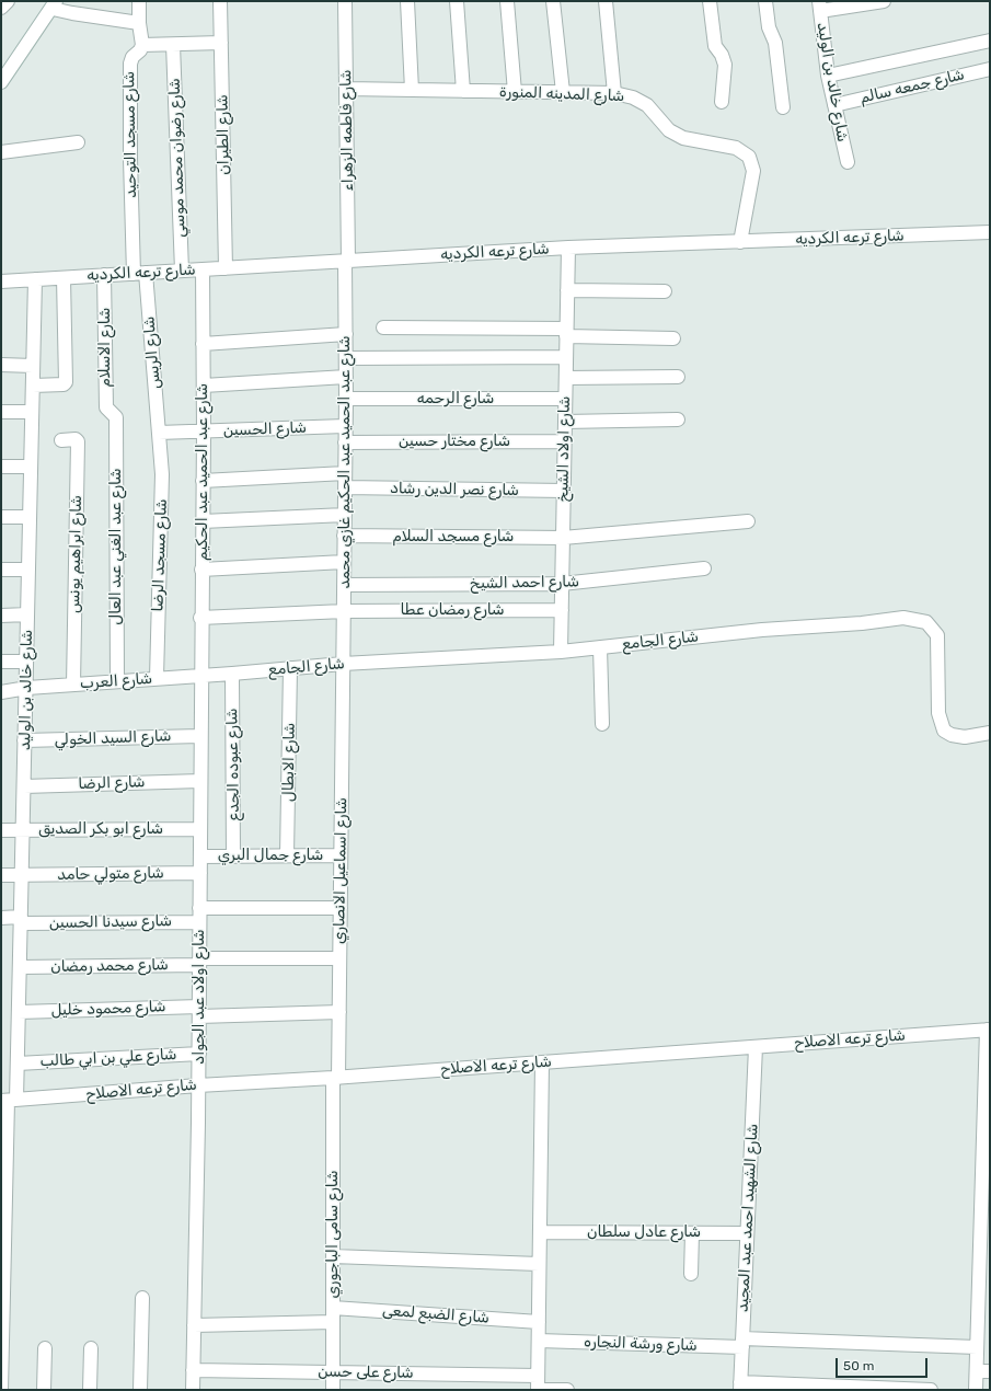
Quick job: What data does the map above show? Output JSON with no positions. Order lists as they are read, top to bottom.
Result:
{
  "streets": {
    "street": [
      "شارع خالد بن الوليد",
      "شارع جمعه سالم",
      "شارع المدينه المنورة",
      "شارع فاطمه الزهراء",
      "شارع مسجد التوحيد",
      "شارع الطيران",
      "شارع رضوان محمد موسي",
      "شارع ترعه الكرديه",
      "شارع الاسلام",
      "شارع الريس",
      "شارع الرحمه",
      "شارع الحسين",
      "شارع مختار حسين",
      "شارع اولاد الشيخ",
      "شارع عبد الحميد عبد الحكيم غازي محمد",
      "شارع عبد الحميد عبد الحكيم",
      "شارع نصر الدين رشاد",
      "شارع مسجد السلام",
      "شارع عبد الغني عبد العال",
      "شارع ابراهيم يونس",
      "شارع مسجد الرضا",
      "شارع احمد الشيخ",
      "شارع رمضان عطا",
      "شارع الجامع",
      "شارع العرب",
      "شارع السيد الخولي",
      "شارع الابطال",
      "شارع عبوده الجدع",
      "شارع الرضا",
      "شارع ابو بكر الصديق",
      "شارع جمال البري",
      "شارع اسماعيل الانصاري",
      "شارع متولي حامد",
      "شارع سيدنا الحسين",
      "شارع محمد رمضان",
      "شارع اولاد عبد الجواد",
      "شارع محمود خليل",
      "شارع ترعه الاصلاح",
      "شارع علي بن ابي طالب",
      "شارع الشهيد احمد عبد المجيد",
      "شارع عادل سلطان",
      "شارع سامى الباجوري",
      "شارع الضبع لمعى",
      "شارع ورشة النجاره",
      "شارع على حسن"
    ]
  },
  "crossings": [
    ["شارع خالد بن الوليد", "شارع جمعه سالم"],
    ["شارع خالد بن الوليد", "شارع ترعه الكرديه"],
    ["شارع خالد بن الوليد", "شارع العرب"],
    ["شارع خالد بن الوليد", "شارع السيد الخولي"],
    ["شارع خالد بن الوليد", "شارع الرضا"],
    ["شارع خالد بن الوليد", "شارع ابو بكر الصديق"],
    ["شارع خالد بن الوليد", "شارع متولي حامد"],
    ["شارع خالد بن الوليد", "شارع سيدنا الحسين"],
    ["شارع خالد بن الوليد", "شارع محمد رمضان"],
    ["شارع خالد بن الوليد", "شارع محمود خليل"],
    ["شارع خالد بن الوليد", "شارع ترعه الاصلاح"],
    ["شارع خالد بن الوليد", "شارع علي بن ابي طالب"],
    ["شارع المدينه المنورة", "شارع فاطمه الزهراء"],
    ["شارع المدينه المنورة", "شارع ترعه الكرديه"],
    ["شارع فاطمه الزهراء", "شارع ترعه الكرديه"],
    ["شارع فاطمه الزهراء", "شارع عبد الحميد عبد الحكيم غازي محمد"],
    ["شارع مسجد التوحيد", "شارع ترعه الكرديه"],
    ["شارع مسجد التوحيد", "شارع الريس"],
    ["شارع الطيران", "شارع ترعه الكرديه"],
    ["شارع رضوان محمد موسي", "شارع ترعه الكرديه"],
    ["شارع ترعه الكرديه", "شارع الاسلام"],
    ["شارع ترعه الكرديه", "شارع الريس"],
    ["شارع ترعه الكرديه", "شارع اولاد الشيخ"],
    ["شارع ترعه الكرديه", "شارع عبد الحميد عبد الحكيم غازي محمد"],
    ["شارع ترعه الكرديه", "شارع عبد الحميد عبد الحكيم"],
    ["شارع الاسلام", "شارع عبد الغني عبد العال"],
    ["شارع الريس", "شارع الحسين"],
    ["شارع الريس", "شارع مسجد الرضا"],
    ["شارع الرحمه", "شارع اولاد الشيخ"],
    ["شارع الرحمه", "شارع عبد الحميد عبد الحكيم غازي محمد"],
    ["شارع الحسين", "شارع عبد الحميد عبد الحكيم غازي محمد"],
    ["شارع الحسين", "شارع عبد الحميد عبد الحكيم"],
    ["شارع الحسين", "شارع مسجد الرضا"],
    ["شارع مختار حسين", "شارع اولاد الشيخ"],
    ["شارع مختار حسين", "شارع عبد الحميد عبد الحكيم غازي محمد"],
    ["شارع اولاد الشيخ", "شارع نصر الدين رشاد"],
    ["شارع اولاد الشيخ", "شارع مسجد السلام"],
    ["شارع اولاد الشيخ", "شارع احمد الشيخ"],
    ["شارع اولاد الشيخ", "شارع رمضان عطا"],
    ["شارع اولاد الشيخ", "شارع الجامع"],
    ["شارع عبد الحميد عبد الحكيم غازي محمد", "شارع نصر الدين رشاد"],
    ["شارع عبد الحميد عبد الحكيم غازي محمد", "شارع مسجد السلام"],
    ["شارع عبد الحميد عبد الحكيم غازي محمد", "شارع احمد الشيخ"],
    ["شارع عبد الحميد عبد الحكيم غازي محمد", "شارع رمضان عطا"],
    ["شارع عبد الحميد عبد الحكيم غازي محمد", "شارع الجامع"],
    ["شارع عبد الحميد عبد الحكيم غازي محمد", "شارع اسماعيل الانصاري"],
    ["شارع عبد الحميد عبد الحكيم", "شارع رمضان عطا"],
    ["شارع عبد الحميد عبد الحكيم", "شارع العرب"],
    ["شارع عبد الحميد عبد الحكيم", "شارع اولاد عبد الجواد"],
    ["شارع عبد الغني عبد العال", "شارع العرب"],
    ["شارع ابراهيم يونس", "شارع العرب"],
    ["شارع مسجد الرضا", "شارع العرب"],
    ["شارع الجامع", "شارع العرب"],
    ["شارع الجامع", "شارع الابطال"],
    ["شارع الجامع", "شارع عبوده الجدع"],
    ["شارع الجامع", "شارع اسماعيل الانصاري"],
    ["شارع العرب", "شارع عبوده الجدع"],
    ["شارع العرب", "شارع اولاد عبد الجواد"],
    ["شارع السيد الخولي", "شارع اولاد عبد الجواد"],
    ["شارع الابطال", "شارع جمال البري"],
    ["شارع عبوده الجدع", "شارع جمال البري"],
    ["شارع الرضا", "شارع اولاد عبد الجواد"],
    ["شارع ابو بكر الصديق", "شارع اولاد عبد الجواد"],
    ["شارع جمال البري", "شارع اسماعيل الانصاري"],
    ["شارع جمال البري", "شارع اولاد عبد الجواد"],
    ["شارع اسماعيل الانصاري", "شارع محمد رمضان"],
    ["شارع اسماعيل الانصاري", "شارع محمود خليل"],
    ["شارع اسماعيل الانصاري", "شارع ترعه الاصلاح"],
    ["شارع اسماعيل الانصاري", "شارع سامى الباجوري"],
    ["شارع متولي حامد", "شارع اولاد عبد الجواد"],
    ["شارع سيدنا الحسين", "شارع اولاد عبد الجواد"],
    ["شارع محمد رمضان", "شارع اولاد عبد الجواد"],
    ["شارع اولاد عبد الجواد", "شارع محمود خليل"],
    ["شارع اولاد عبد الجواد", "شارع ترعه الاصلاح"],
    ["شارع اولاد عبد الجواد", "شارع علي بن ابي طالب"],
    ["شارع اولاد عبد الجواد", "شارع على حسن"],
    ["شارع ترعه الاصلاح", "شارع الشهيد احمد عبد المجيد"],
    ["شارع ترعه الاصلاح", "شارع سامى الباجوري"],
    ["شارع الشهيد احمد عبد المجيد", "شارع عادل سلطان"],
    ["شارع الشهيد احمد عبد المجيد", "شارع ورشة النجاره"],
    ["شارع سامى الباجوري", "شارع الضبع لمعى"],
    ["شارع سامى الباجوري", "شارع على حسن"]
  ],
  "scale_bar": "50 m"
}
